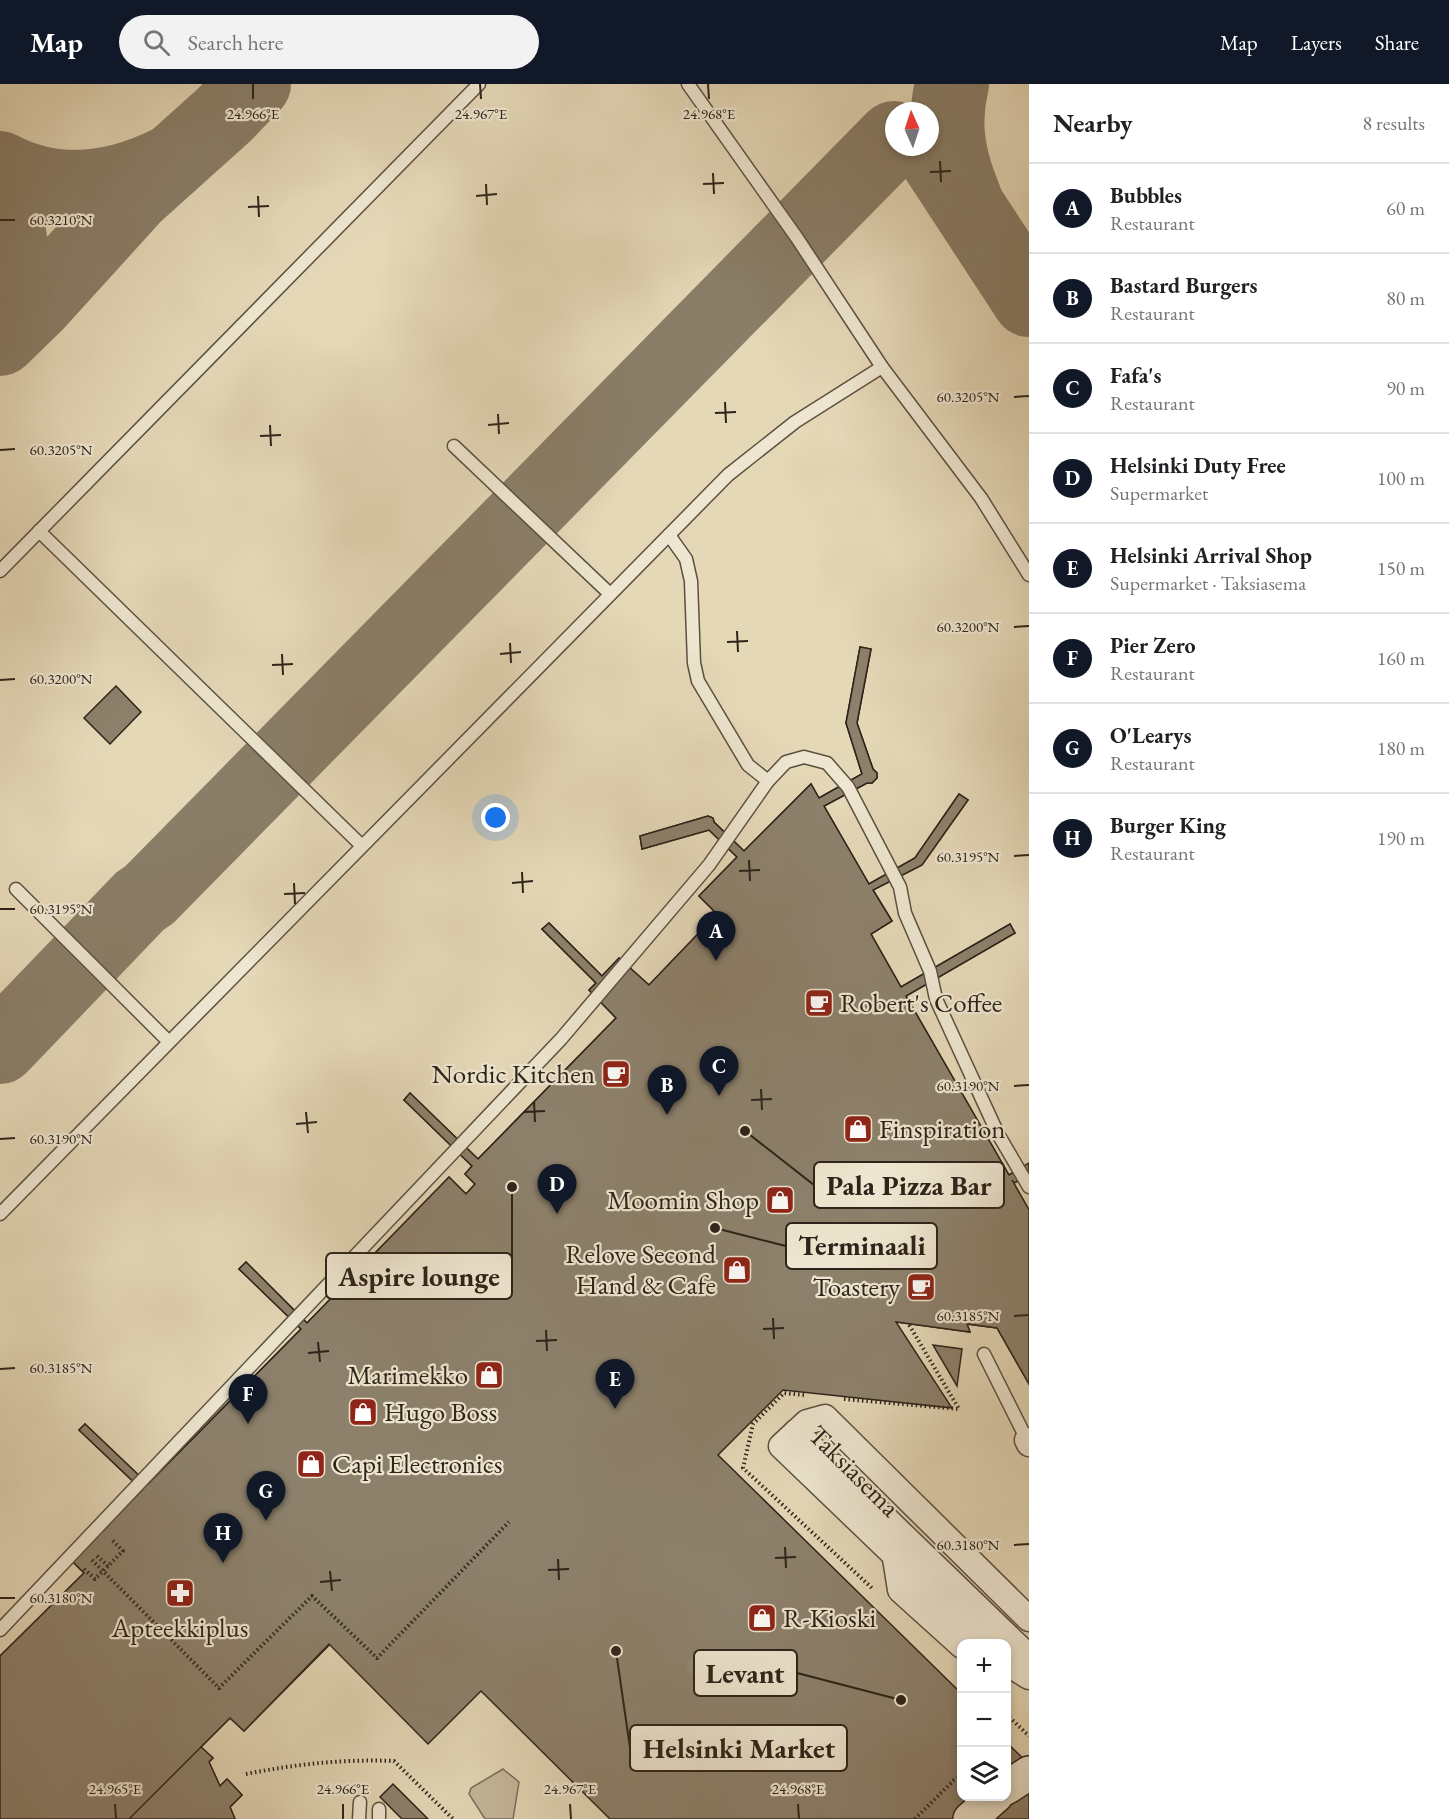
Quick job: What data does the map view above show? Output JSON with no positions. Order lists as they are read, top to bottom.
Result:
{
  "streets": {
    "street": ["Taksiasema"]
  },
  "places": {
    "cafe": ["Robert's Coffee", "Nordic Kitchen", "Toastery"],
    "shop": [
      "Finspiration",
      "Moomin Shop",
      "Relove Second Hand & Cafe",
      "Marimekko",
      "Hugo Boss",
      "Capi Electronics",
      "R-Kioski"
    ],
    "other": [
      "Pala Pizza Bar",
      "Aspire lounge",
      "Terminaali",
      "Helsinki Market",
      "Levant"
    ],
    "pharmacy": ["Apteekkiplus"]
  },
  "north": "top",
  "page": {
    "header": "Map",
    "search": "Search here",
    "nav": ["Map", "Layers", "Share"],
    "heading": ["Nearby", "8 results"],
    "list": [
      {
        "mark": "A",
        "name": "Bubbles",
        "note": "Restaurant",
        "value": "60 m"
      },
      {
        "mark": "B",
        "name": "Bastard Burgers",
        "note": "Restaurant",
        "value": "80 m"
      },
      {
        "mark": "C",
        "name": "Fafa's",
        "note": "Restaurant",
        "value": "90 m"
      },
      {
        "mark": "D",
        "name": "Helsinki Duty Free",
        "note": "Supermarket",
        "value": "100 m"
      },
      {
        "mark": "E",
        "name": "Helsinki Arrival Shop",
        "note": "Supermarket · Taksiasema",
        "value": "150 m"
      },
      {
        "mark": "F",
        "name": "Pier Zero",
        "note": "Restaurant",
        "value": "160 m"
      },
      {
        "mark": "G",
        "name": "O'Learys",
        "note": "Restaurant",
        "value": "180 m"
      },
      {
        "mark": "H",
        "name": "Burger King",
        "note": "Restaurant",
        "value": "190 m"
      }
    ],
    "pins": [
      "A",
      "C",
      "B",
      "D",
      "E",
      "F",
      "G",
      "H"
    ],
    "map_buttons": ["+", "−"]
  },
  "coordinates": [
    "24.966°E",
    "24.967°E",
    "24.968°E",
    "60.3210°N",
    "60.3205°N",
    "60.3200°N",
    "60.3195°N",
    "60.3190°N",
    "60.3185°N",
    "60.3180°N",
    "24.965°E"
  ]
}
